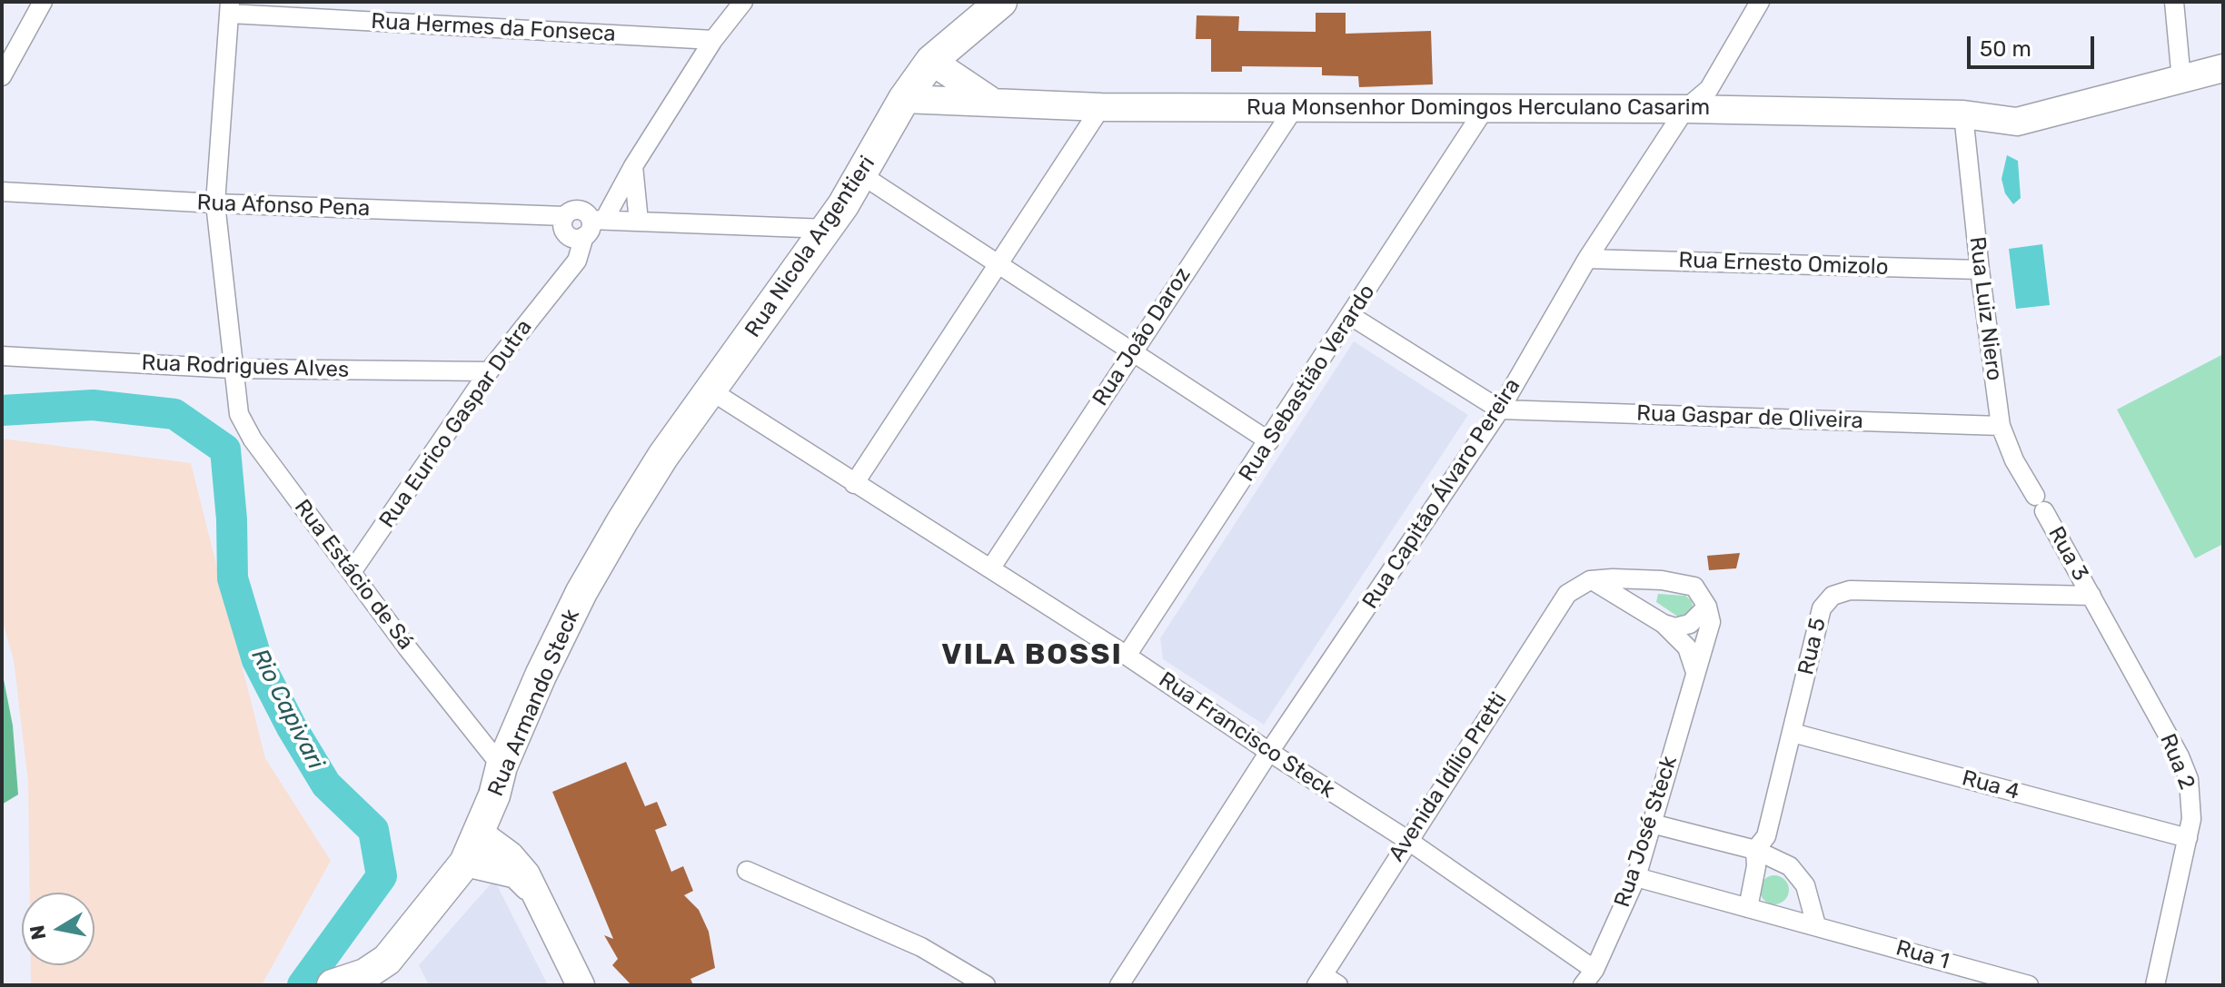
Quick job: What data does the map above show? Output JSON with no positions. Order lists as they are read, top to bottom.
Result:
{
  "streets": {
    "main road": ["Rua Monsenhor Domingos Herculano Casarim", "Rua Nicola Argentieri", "Rua Armando Steck"],
    "street": [
      "Rua Hermes da Fonseca",
      "Rua Afonso Pena",
      "Rua Ernesto Omizolo",
      "Rua Luiz Niero",
      "Rua João Daroz",
      "Rua Rodrigues Alves",
      "Rua Sebastião Verardo",
      "Rua Gaspar de Oliveira",
      "Rua Eurico Gaspar Dutra",
      "Rua Capitão Álvaro Pereira",
      "Rua 3",
      "Rua Estácio de Sá",
      "Rua 5",
      "Rua Francisco Steck",
      "Rua 2",
      "Avenida Idílio Pretti",
      "Rua 4",
      "Rua José Steck",
      "Rua 1"
    ]
  },
  "crossings": [
    ["Rua Hermes da Fonseca", "Rua Eurico Gaspar Dutra"],
    ["Rua Hermes da Fonseca", "Rua Estácio de Sá"],
    ["Rua Monsenhor Domingos Herculano Casarim", "Rua Nicola Argentieri"],
    ["Rua Monsenhor Domingos Herculano Casarim", "Rua Luiz Niero"],
    ["Rua Monsenhor Domingos Herculano Casarim", "Rua João Daroz"],
    ["Rua Monsenhor Domingos Herculano Casarim", "Rua Sebastião Verardo"],
    ["Rua Monsenhor Domingos Herculano Casarim", "Rua Capitão Álvaro Pereira"],
    ["Rua Afonso Pena", "Rua Nicola Argentieri"],
    ["Rua Afonso Pena", "Rua Eurico Gaspar Dutra"],
    ["Rua Afonso Pena", "Rua Estácio de Sá"],
    ["Rua Nicola Argentieri", "Rua Armando Steck"],
    ["Rua Nicola Argentieri", "Rua Francisco Steck"],
    ["Rua Ernesto Omizolo", "Rua Luiz Niero"],
    ["Rua Ernesto Omizolo", "Rua Capitão Álvaro Pereira"],
    ["Rua Luiz Niero", "Rua Gaspar de Oliveira"],
    ["Rua Luiz Niero", "Rua 3"],
    ["Rua João Daroz", "Rua Francisco Steck"],
    ["Rua Rodrigues Alves", "Rua Eurico Gaspar Dutra"],
    ["Rua Rodrigues Alves", "Rua Estácio de Sá"],
    ["Rua Sebastião Verardo", "Rua Francisco Steck"],
    ["Rua Gaspar de Oliveira", "Rua Capitão Álvaro Pereira"],
    ["Rua Eurico Gaspar Dutra", "Rua Estácio de Sá"],
    ["Rua Capitão Álvaro Pereira", "Rua Francisco Steck"],
    ["Rua 3", "Rua 5"],
    ["Rua 3", "Rua 2"],
    ["Rua Estácio de Sá", "Rua Armando Steck"],
    ["Rua 5", "Rua 2"],
    ["Rua 5", "Rua 4"],
    ["Rua 5", "Rua 1"],
    ["Rua Armando Steck", "Rua Francisco Steck"],
    ["Rua Francisco Steck", "Avenida Idílio Pretti"],
    ["Rua Francisco Steck", "Rua José Steck"],
    ["Rua 2", "Rua 4"],
    ["Rua José Steck", "Rua 1"]
  ],
  "districts": ["VILA BOSSI"],
  "water": ["Rio Capivari"],
  "scale_bar": "50 m",
  "north": "left"
}
